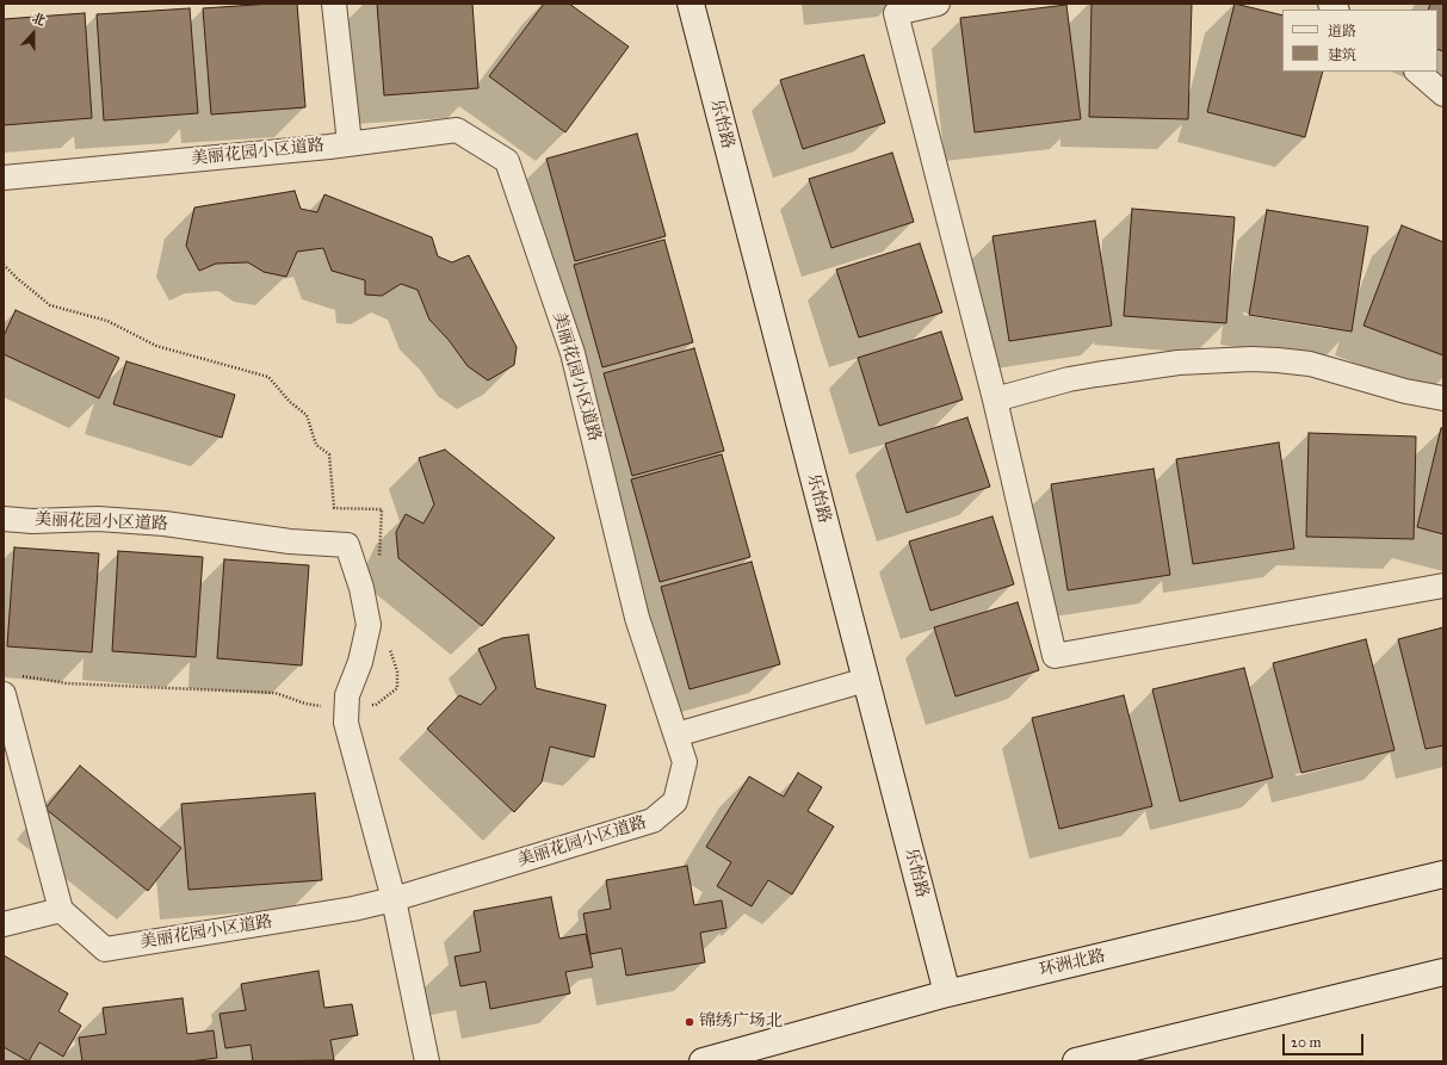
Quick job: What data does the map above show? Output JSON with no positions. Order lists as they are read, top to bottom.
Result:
{
  "streets": {
    "main road": ["乐怡路", "环洲北路"],
    "street": ["美丽花园小区道路"]
  },
  "crossings": [
    ["乐怡路", "环洲北路"]
  ],
  "places": ["锦绣广场北"],
  "legend": ["道路", "建筑"],
  "scale_bar": "20 m",
  "north": "top"
}
